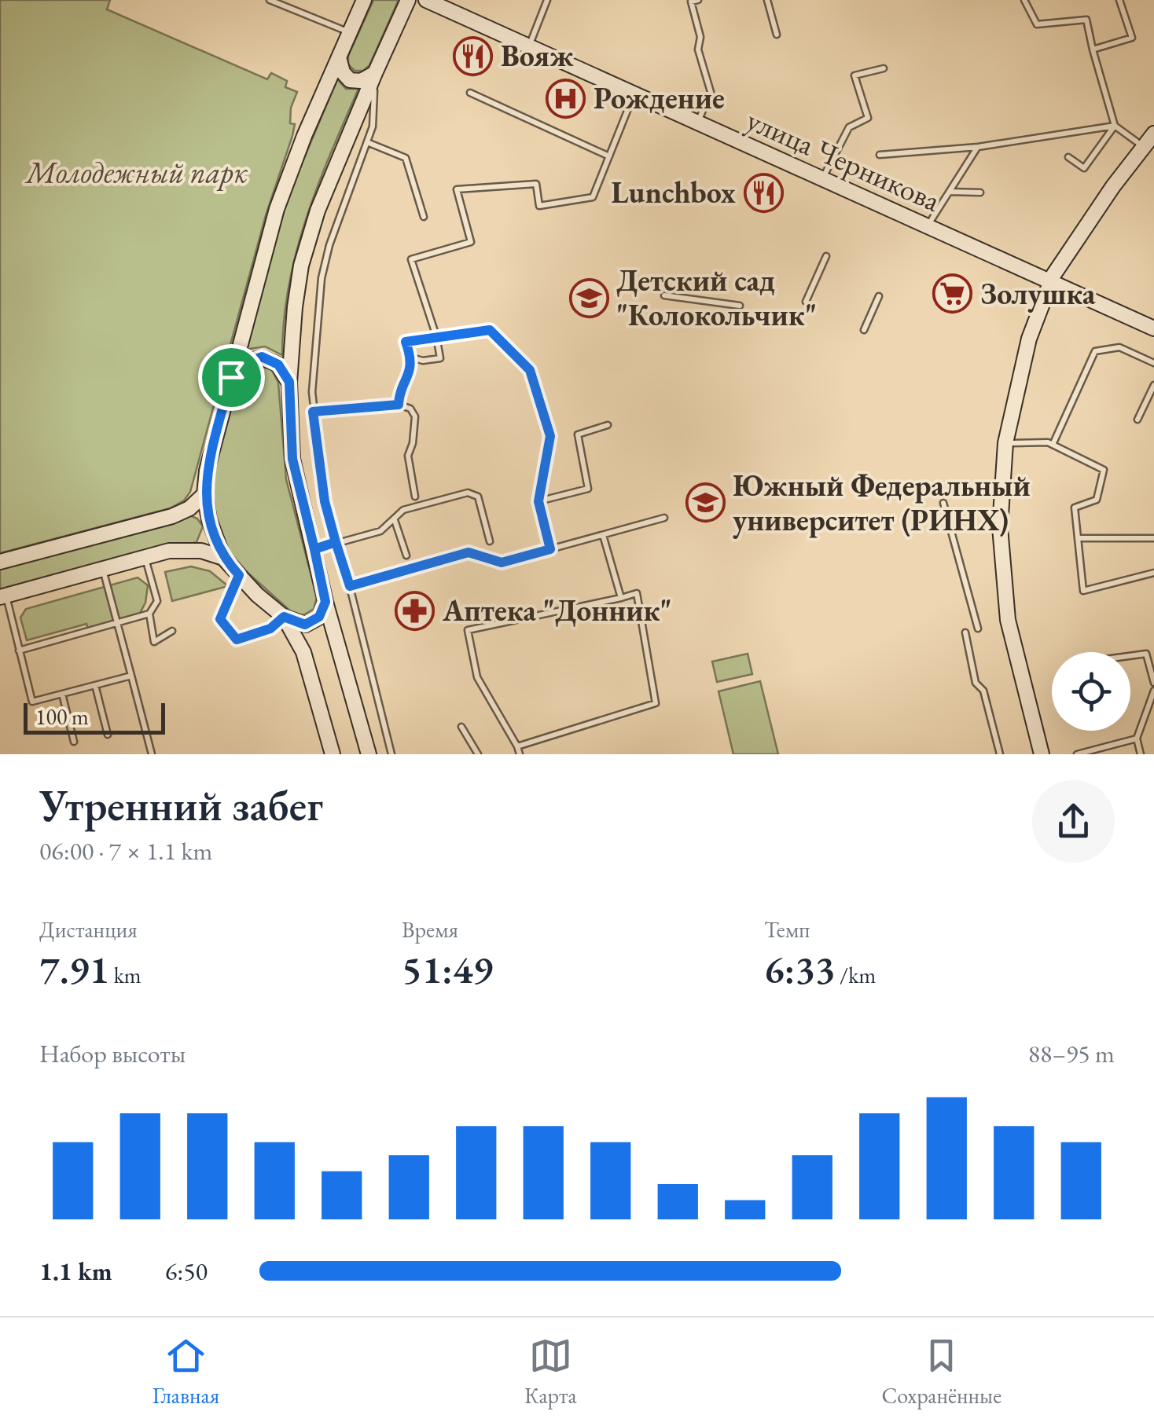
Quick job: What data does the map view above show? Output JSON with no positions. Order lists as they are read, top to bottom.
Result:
{
  "streets": {
    "street": ["улица Черникова"]
  },
  "parks": ["Молодежный парк"],
  "places": {
    "restaurant": ["Вояж", "Lunchbox"],
    "hospital": ["Рождение"],
    "supermarket": ["Золушка"],
    "school or university": ["Детский сад \"Колокольчик\"", "Южный Федеральный университет (РИНХ)"],
    "pharmacy": ["Аптека \"Донник\""]
  },
  "scale_bar": "100 m",
  "page": {
    "scale": "100 m",
    "heading": ["Утренний забег", "06:00 · 7 × 1.1 km"],
    "stats": [
      ["Дистанция", "7.91 km"],
      ["Время", "51:49"],
      ["Темп", "6:33 /km"]
    ],
    "chart": ["Набор высоты", "88–95 m"],
    "list": [
      {
        "name": "1.1 km",
        "note": "6:50"
      }
    ],
    "tabs": ["Главная", "Карта", "Сохранённые"]
  }
}
